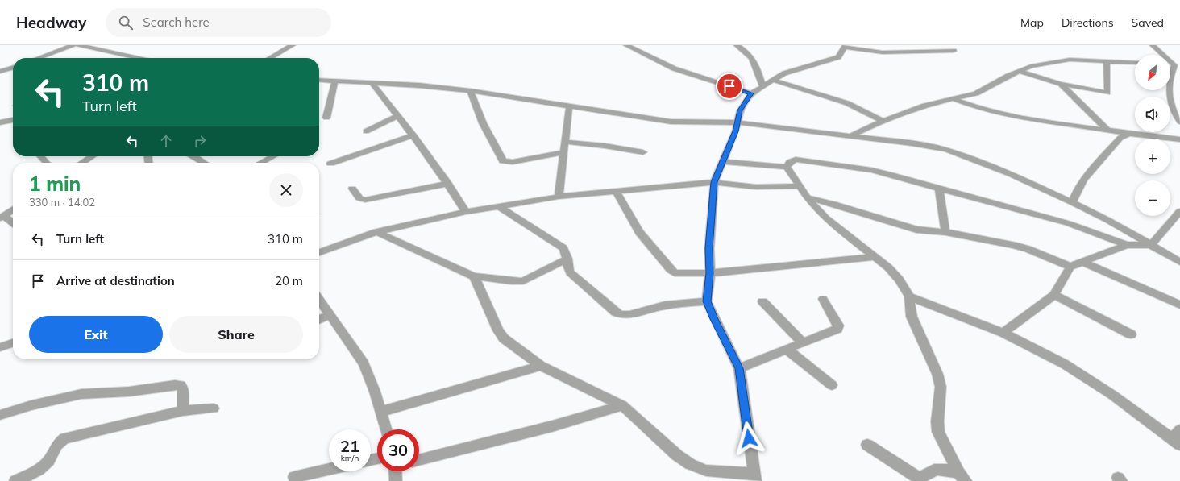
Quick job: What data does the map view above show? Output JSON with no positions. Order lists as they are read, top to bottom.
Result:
{
  "north": "bottom left",
  "page": {
    "header": "Headway",
    "search": "Search here",
    "nav": ["Map", "Directions", "Saved"],
    "map_buttons": ["+", "−"],
    "turn": ["310 m", "Turn left"],
    "heading": ["1 min", "330 m · 14:02"],
    "list": [
      {
        "name": "Turn left",
        "value": "310 m"
      },
      {
        "name": "Arrive at destination",
        "value": "20 m"
      }
    ],
    "buttons": ["Exit", "Share"],
    "speed": "21 km/h",
    "limit": "30"
  }
}
